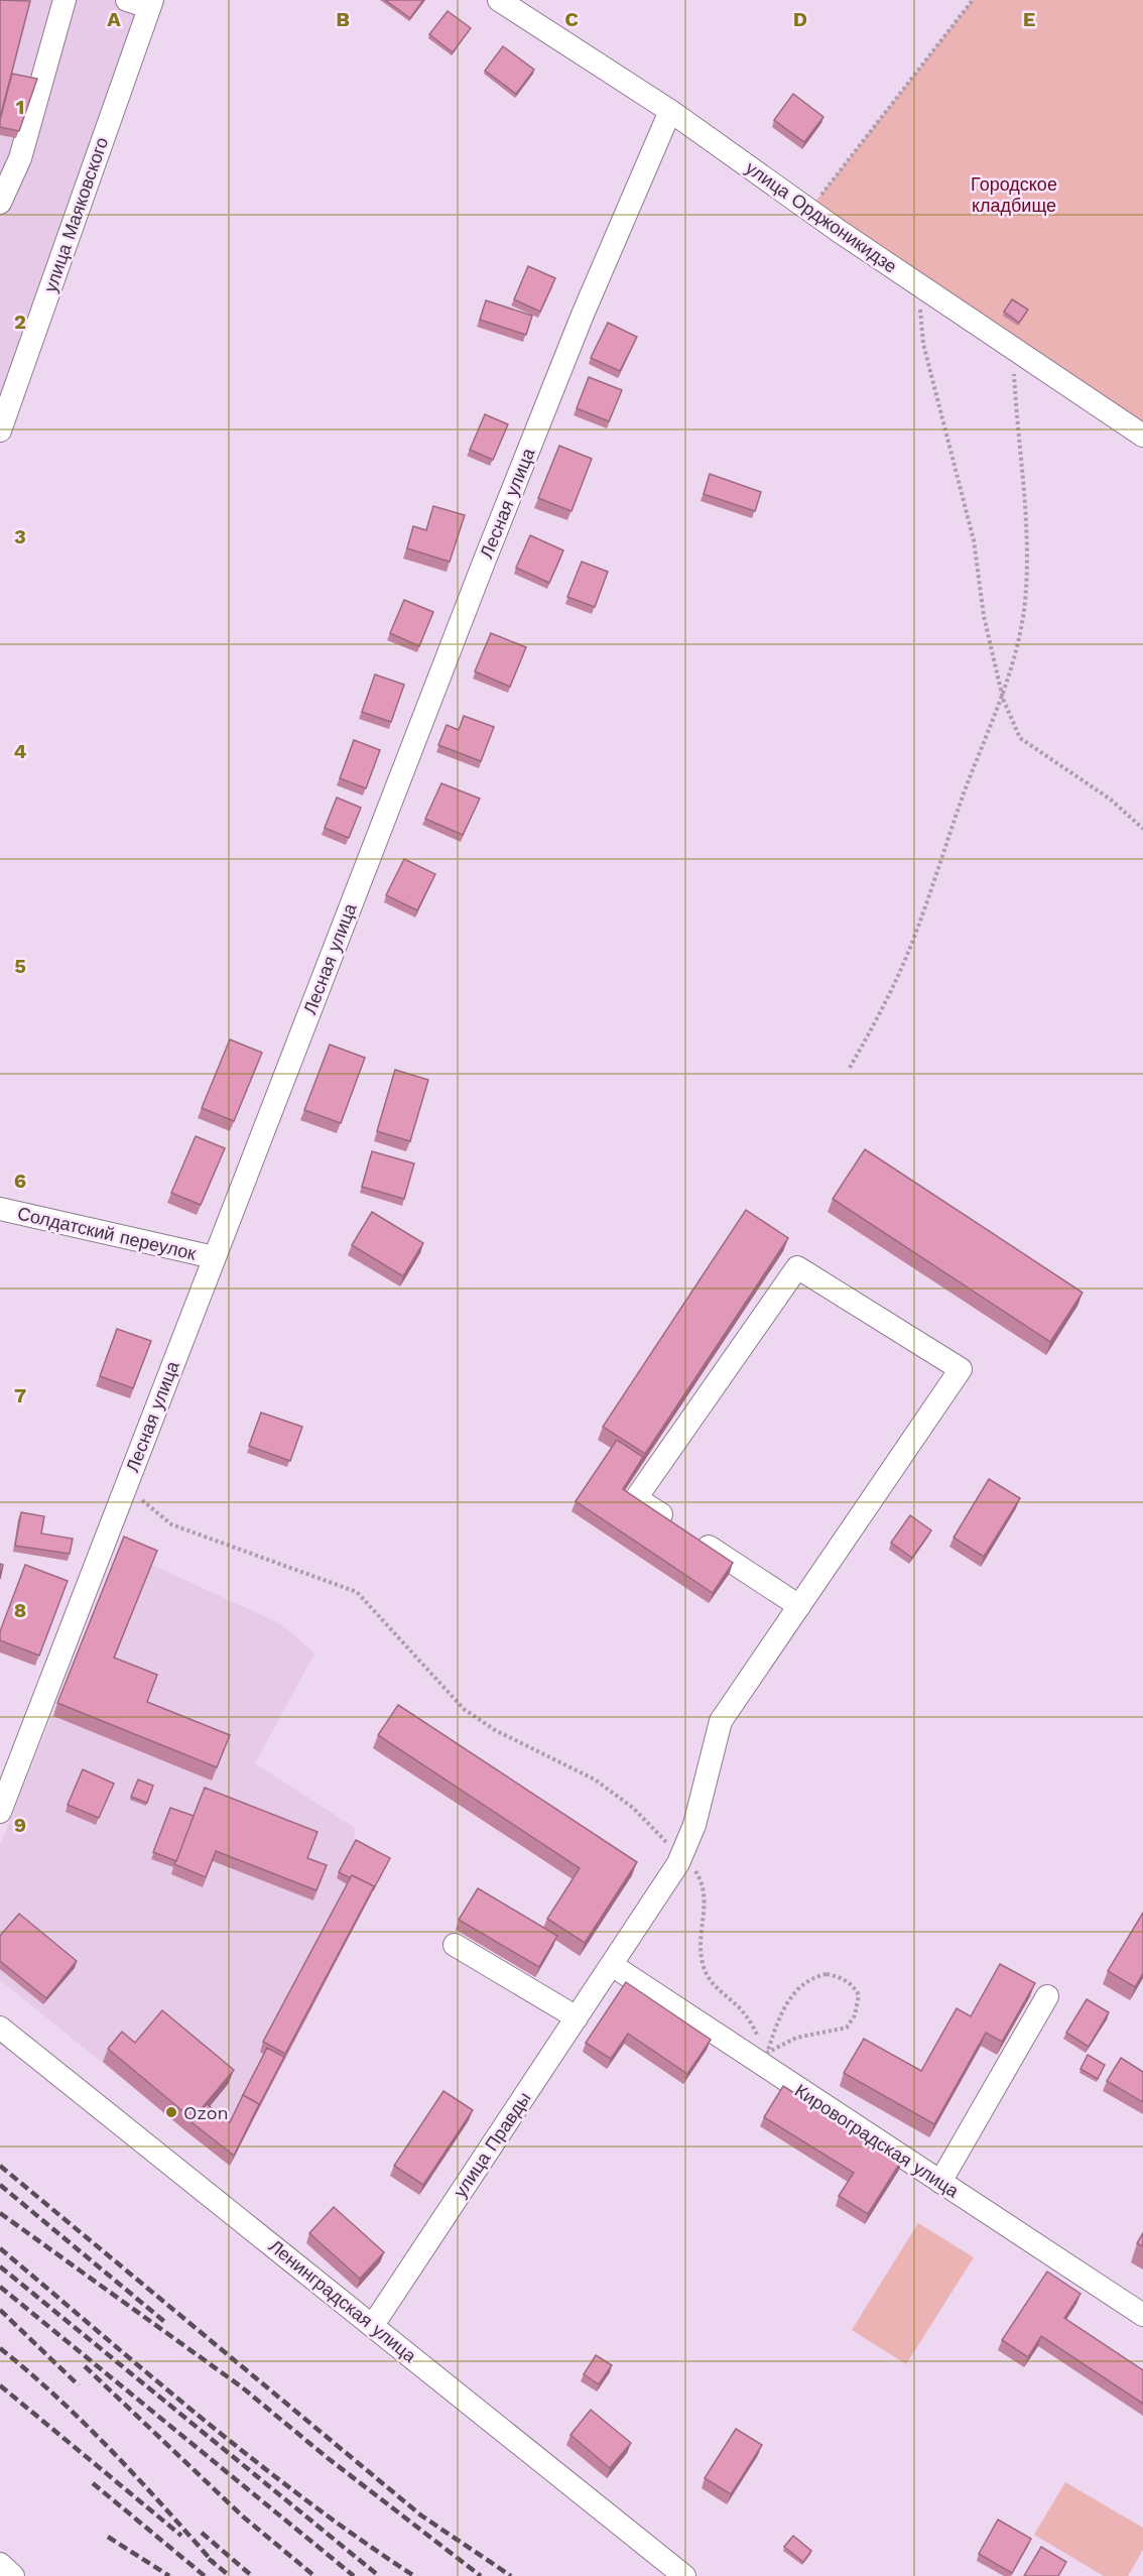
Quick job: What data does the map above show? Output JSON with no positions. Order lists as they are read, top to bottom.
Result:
{
  "streets": {
    "street": [
      "улица Маяковского",
      "улица Орджоникидзе",
      "Лесная улица",
      "Солдатский переулок",
      "Кировоградская улица",
      "улица Правды",
      "Ленинградская улица"
    ]
  },
  "crossings": [
    ["улица Орджоникидзе", "Лесная улица"],
    ["Лесная улица", "Солдатский переулок"],
    ["Кировоградская улица", "улица Правды"],
    ["улица Правды", "Ленинградская улица"]
  ],
  "parks": ["Городское кладбище"],
  "places": ["Ozon"],
  "grid": {
    "columns": [
      "A",
      "B",
      "C",
      "D",
      "E"
    ],
    "rows": [
      "1",
      "2",
      "3",
      "4",
      "5",
      "6",
      "7",
      "8",
      "9"
    ]
  }
}
